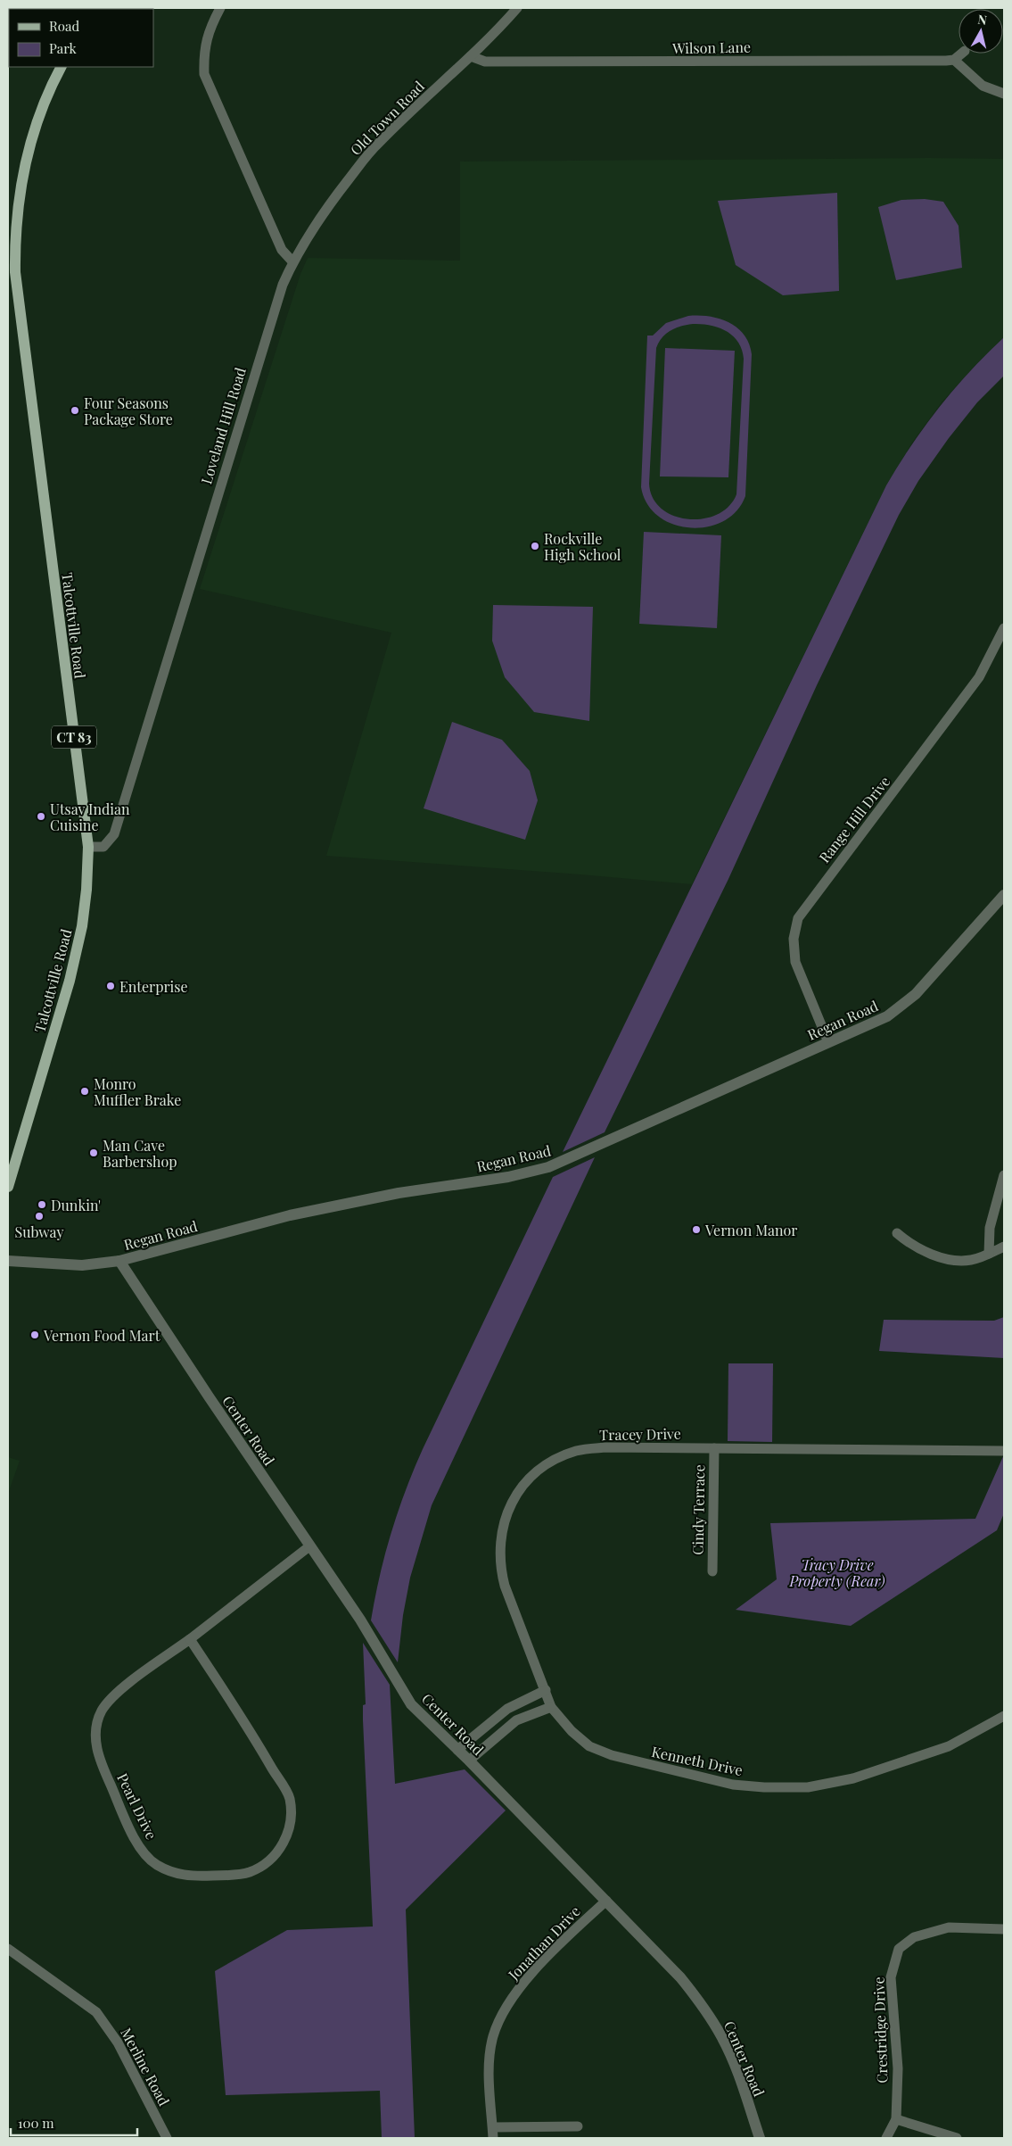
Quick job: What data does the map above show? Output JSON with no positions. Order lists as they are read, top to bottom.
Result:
{
  "streets": {
    "main road": ["Talcottville Road", "CT 83"],
    "street": [
      "Wilson Lane",
      "Old Town Road",
      "Loveland Hill Road",
      "Range Hill Drive",
      "Regan Road",
      "Center Road",
      "Tracey Drive",
      "Cindy Terrace",
      "Kenneth Drive",
      "Pearl Drive",
      "Jonathan Drive",
      "Crestridge Drive",
      "Merline Road"
    ]
  },
  "crossings": [
    ["Wilson Lane", "Old Town Road"],
    ["Old Town Road", "Loveland Hill Road"],
    ["Loveland Hill Road", "Talcottville Road"],
    ["Range Hill Drive", "Regan Road"],
    ["Regan Road", "Center Road"],
    ["Center Road", "Pearl Drive"],
    ["Center Road", "Jonathan Drive"],
    ["Tracey Drive", "Cindy Terrace"],
    ["Tracey Drive", "Kenneth Drive"]
  ],
  "parks": ["Tracy Drive Property (Rear)"],
  "places": [
    "Four Seasons Package Store",
    "Rockville High School",
    "Utsav Indian Cuisine",
    "Enterprise",
    "Monro Muffler Brake",
    "Man Cave Barbershop",
    "Dunkin'",
    "Subway",
    "Vernon Manor",
    "Vernon Food Mart"
  ],
  "legend": ["Road", "Park"],
  "scale_bar": "100 m",
  "north": "top"
}
